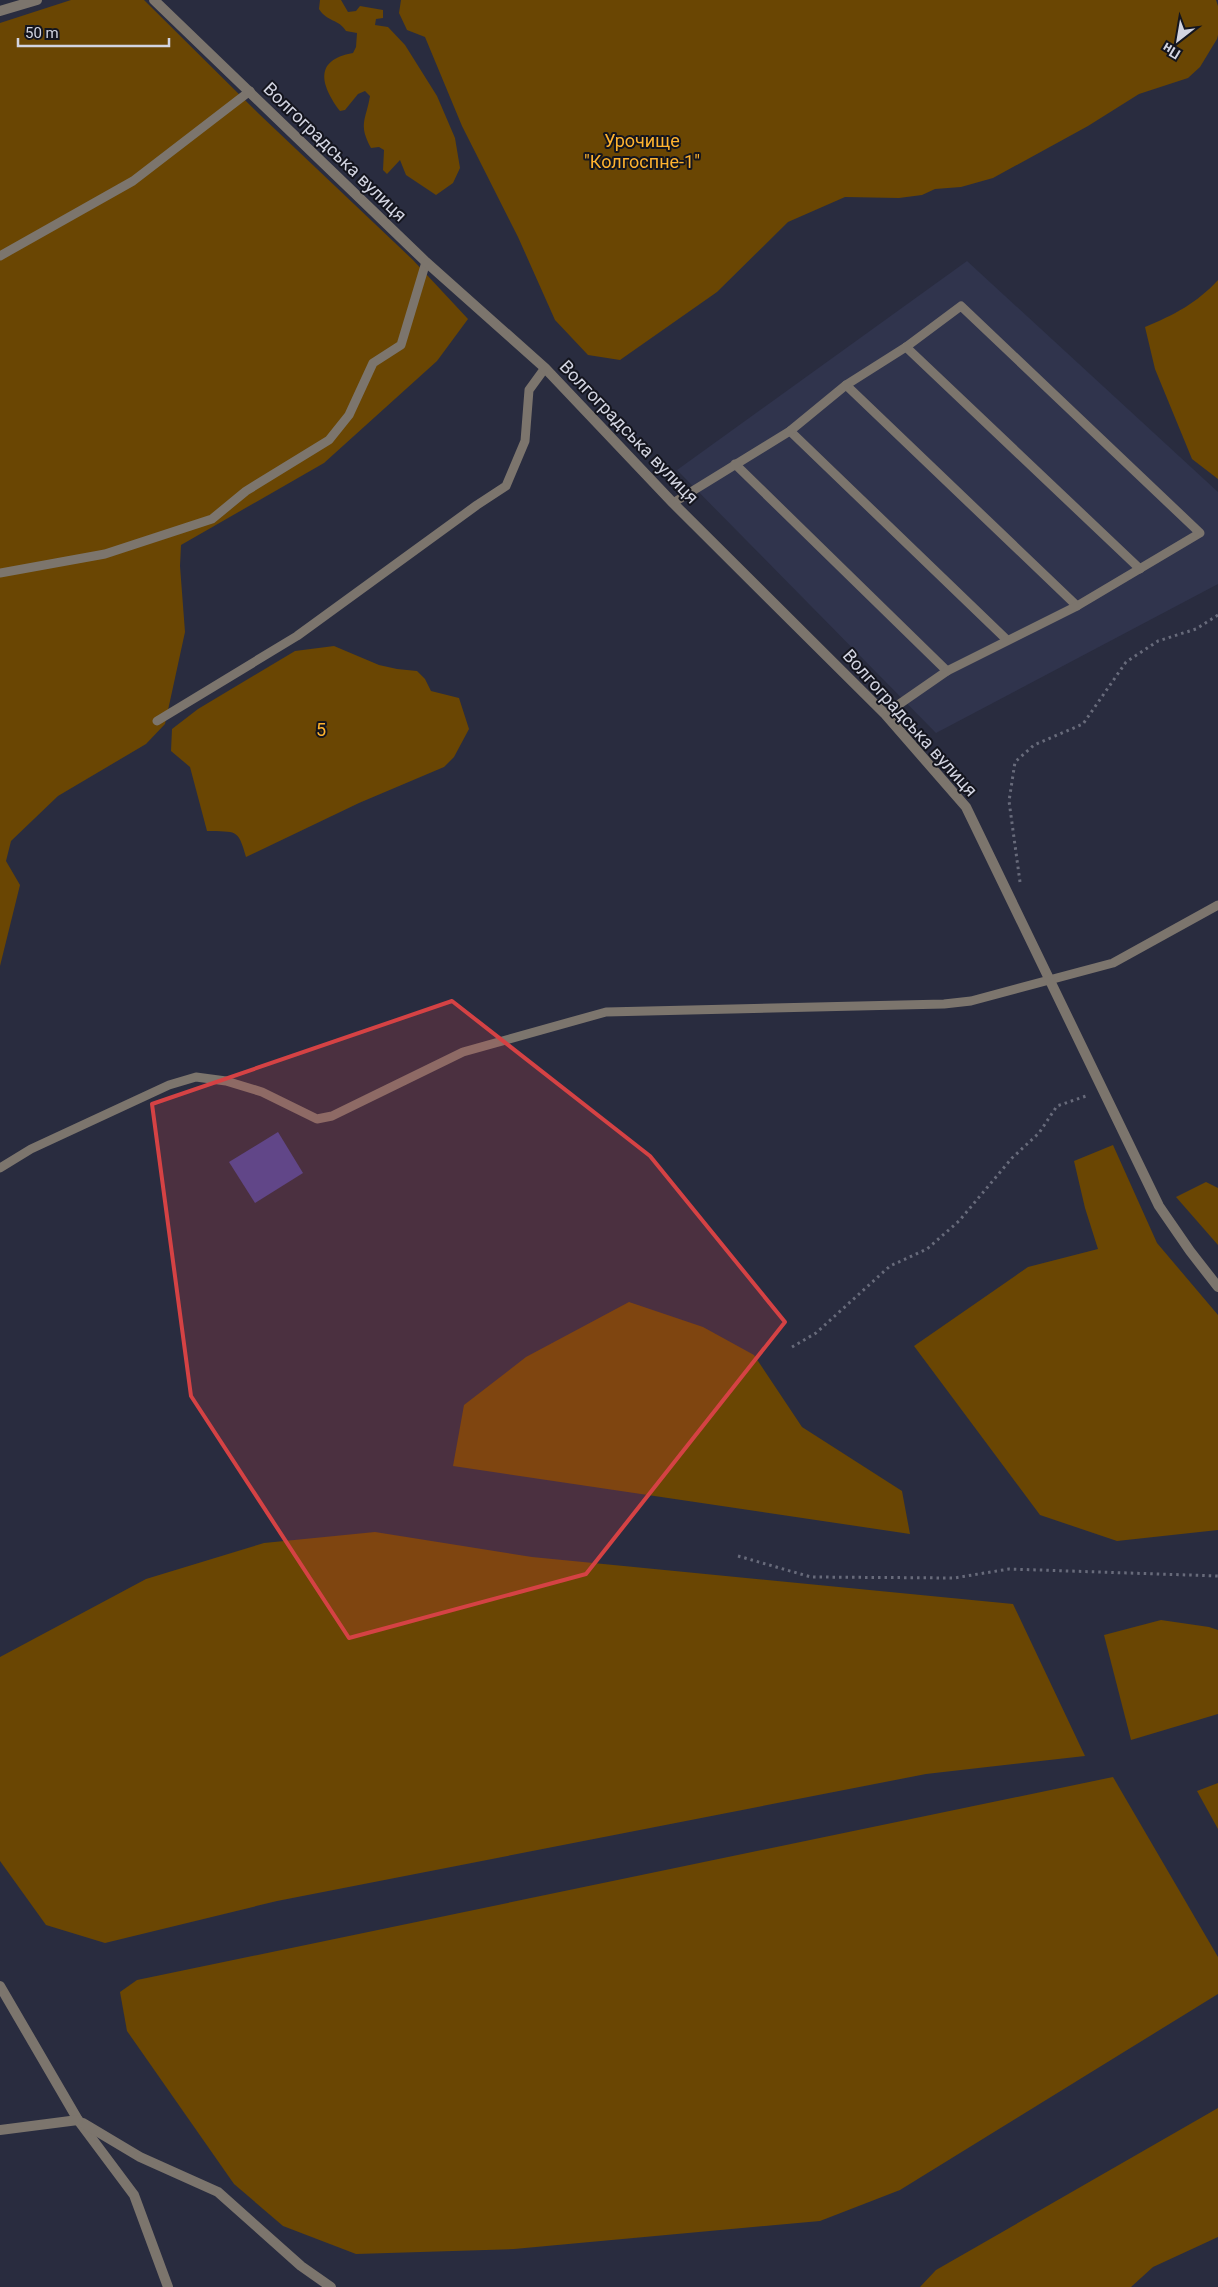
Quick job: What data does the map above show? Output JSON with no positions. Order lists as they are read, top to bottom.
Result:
{
  "streets": {
    "street": ["Волгоградська вулиця"]
  },
  "parks": ["Урочище \"Колгоспне-1\"", "5"],
  "scale_bar": "50 m",
  "north": "bottom left"
}
